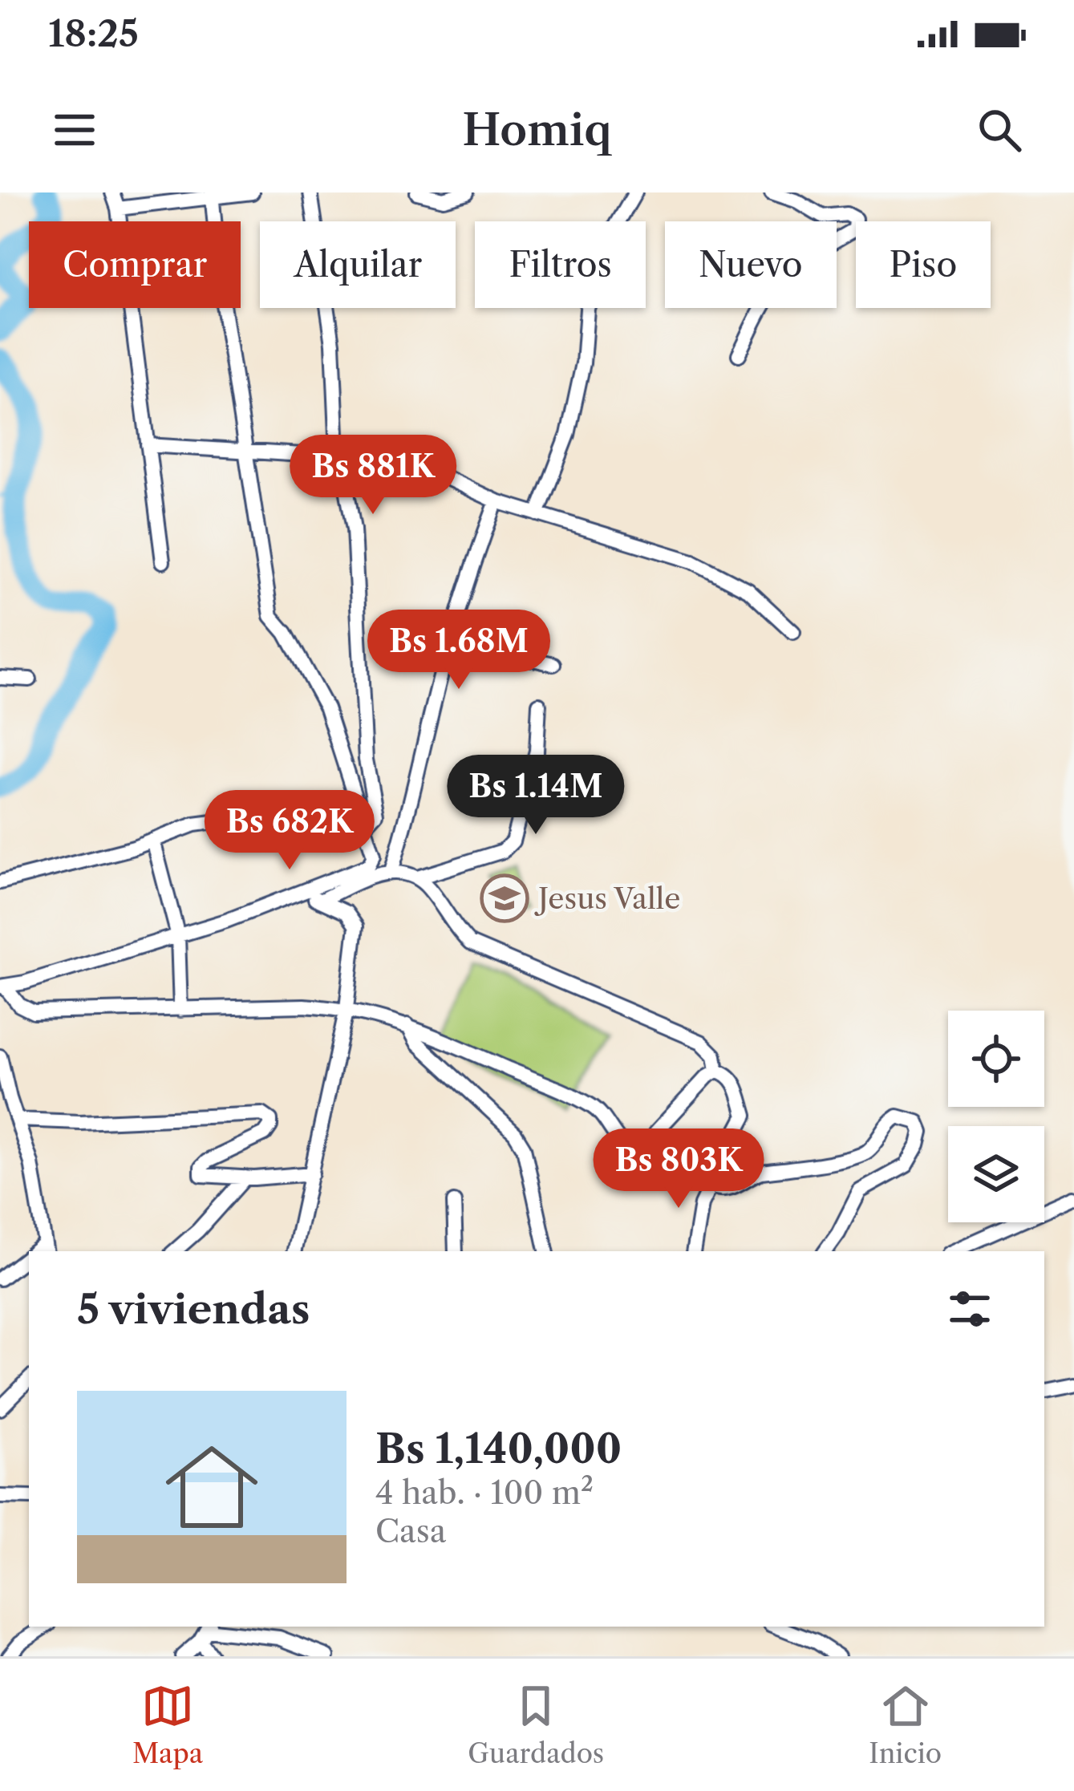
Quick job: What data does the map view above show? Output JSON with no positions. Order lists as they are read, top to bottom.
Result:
{
  "places": {
    "school or university": ["Jesus Valle"]
  },
  "page": {
    "status": "18:25",
    "header": "Homiq",
    "chip": [
      "Comprar",
      "Alquilar",
      "Filtros",
      "Nuevo",
      "Piso"
    ],
    "price": [
      "Bs 881K",
      "Bs 1.68M",
      "Bs 1.14M",
      "Bs 682K",
      "Bs 803K"
    ],
    "heading": "5 viviendas",
    "list": [
      {
        "name": "Bs 1,140,000",
        "note": "4 hab. · 100 m² · Casa"
      }
    ],
    "tabs": ["Mapa", "Guardados", "Inicio"]
  }
}
